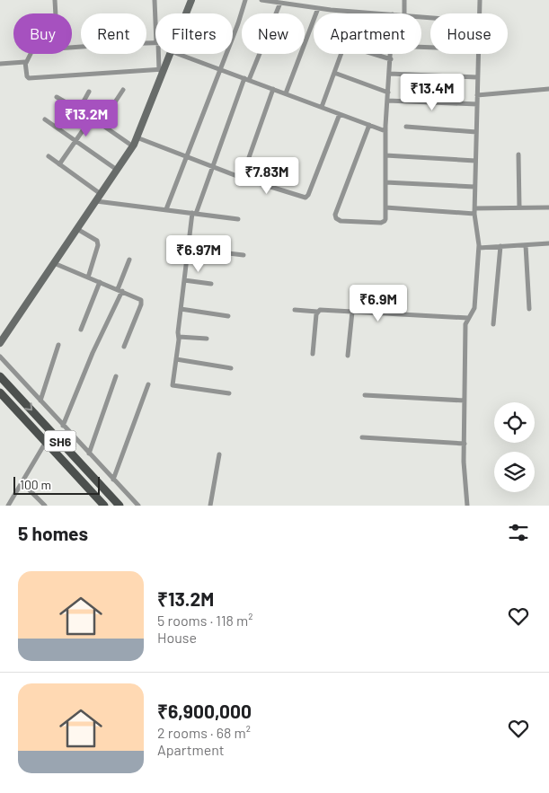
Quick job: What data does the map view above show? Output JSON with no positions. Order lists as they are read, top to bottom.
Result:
{
  "streets": {
    "main road": ["SH6"]
  },
  "scale_bar": "100 m",
  "page": {
    "chip": [
      "Buy",
      "Rent",
      "Filters",
      "New",
      "Apartment",
      "House"
    ],
    "price": [
      "₹13.4M",
      "₹13.2M",
      "₹7.83M",
      "₹6.97M",
      "₹6.9M"
    ],
    "scale": "100 m",
    "heading": "5 homes",
    "list": [
      {
        "name": "₹13.2M",
        "note": "5 rooms · 118 m² · House"
      },
      {
        "name": "₹6,900,000",
        "note": "2 rooms · 68 m² · Apartment"
      }
    ]
  }
}
